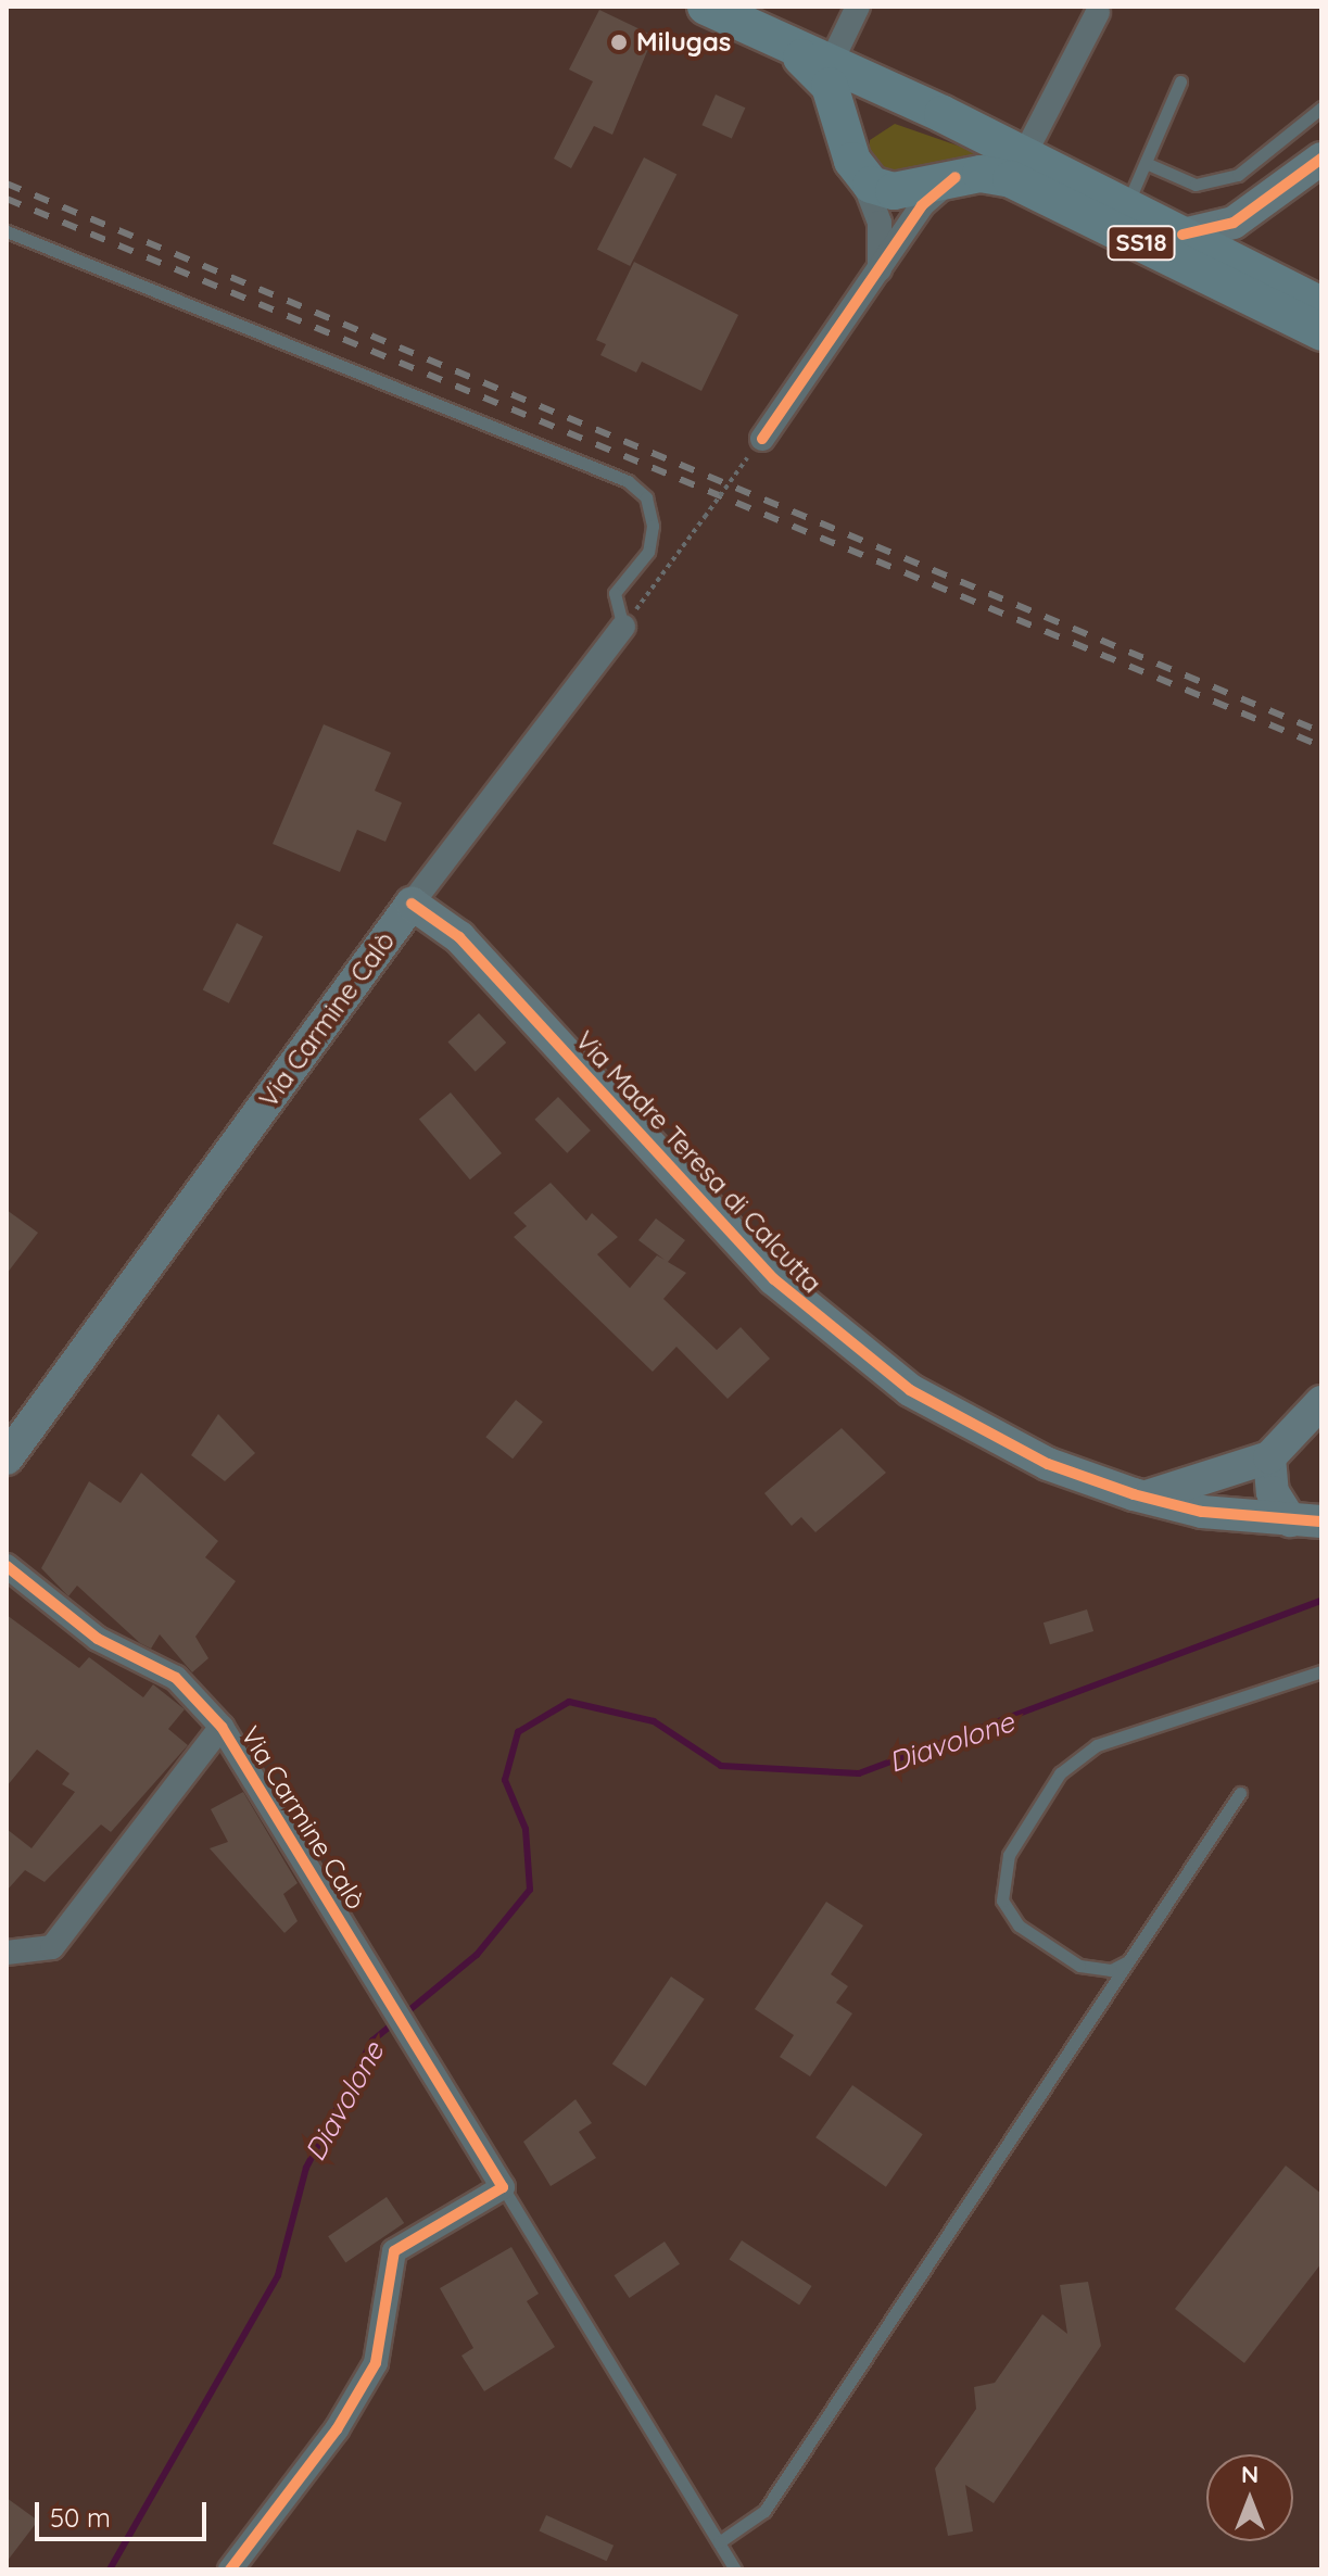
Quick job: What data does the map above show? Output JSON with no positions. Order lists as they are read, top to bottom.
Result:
{
  "streets": {
    "main road": ["SS18"],
    "street": ["Via Carmine Calò", "Via Madre Teresa di Calcutta"]
  },
  "crossings": [
    ["Via Carmine Calò", "Via Madre Teresa di Calcutta"]
  ],
  "water": ["Diavolone"],
  "places": ["Milugas"],
  "scale_bar": "50 m",
  "north": "top"
}
